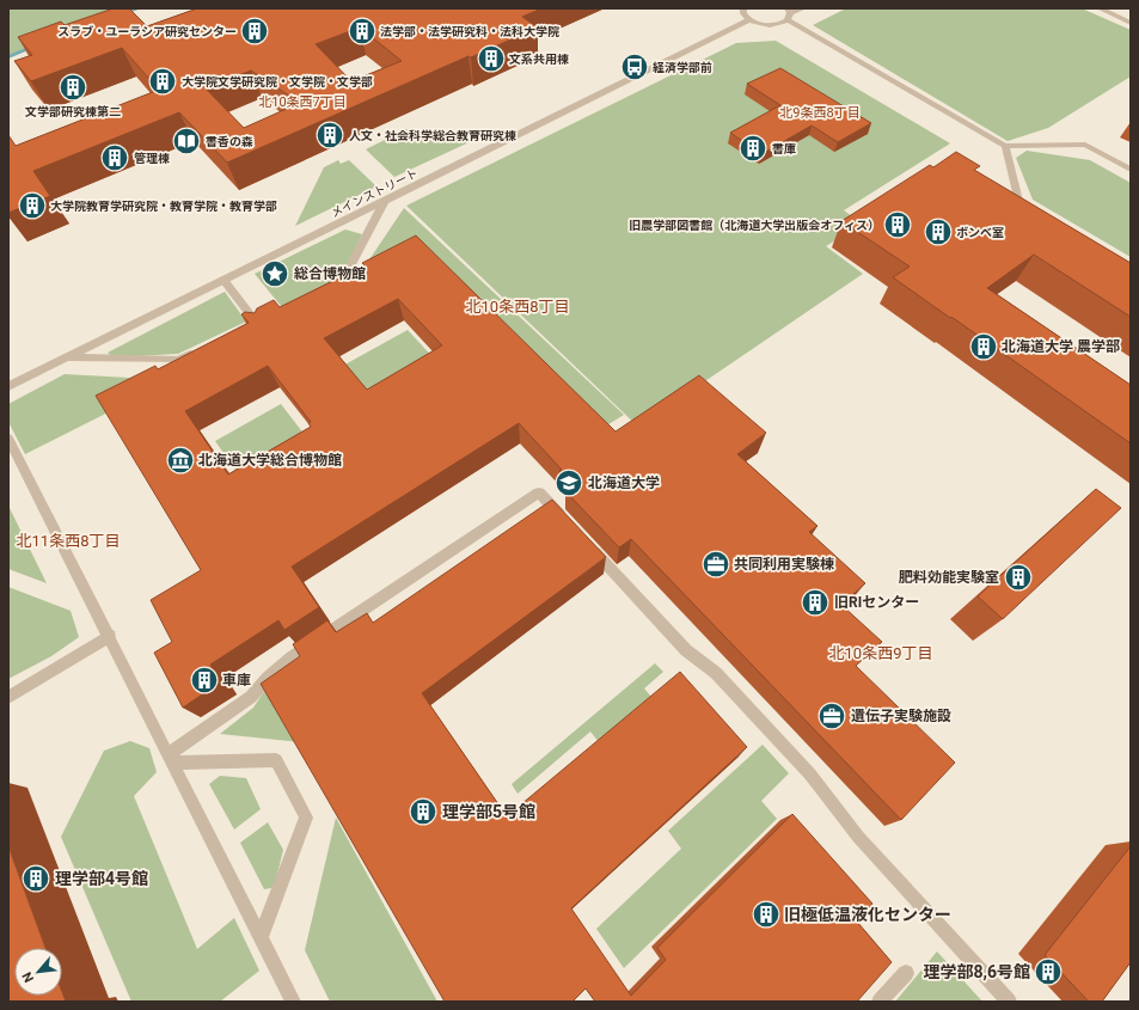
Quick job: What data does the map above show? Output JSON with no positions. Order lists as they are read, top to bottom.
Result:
{
  "streets": {
    "street": ["メインストリート"]
  },
  "districts": [
    "北10条西7丁目",
    "北9条西8丁目",
    "北10条西8丁目",
    "北11条西8丁目",
    "北10条西9丁目"
  ],
  "places": {
    "building": [
      "スラブ・ユーラシア研究センター",
      "法学部・法学研究科・法科大学院",
      "文系共用棟",
      "大学院文学研究院・文学院・文学部",
      "文学部研究棟第二",
      "人文・社会科学総合教育研究棟",
      "書庫",
      "管理棟",
      "大学院教育学研究院・教育学院・教育学部",
      "旧農学部図書館（北海道大学出版会オフィス）",
      "ボンベ室",
      "北海道大学 農学部",
      "肥料効能実験室",
      "旧RIセンター",
      "車庫",
      "理学部5号館",
      "理学部4号館",
      "旧極低温液化センター",
      "理学部8,6号館"
    ],
    "bus stop": ["経済学部前"],
    "library": ["書香の森"],
    "place": ["総合博物館"],
    "museum": ["北海道大学総合博物館"],
    "school or university": ["北海道大学"],
    "office": ["共同利用実験棟", "遺伝子実験施設"]
  },
  "north": "bottom left"
}
